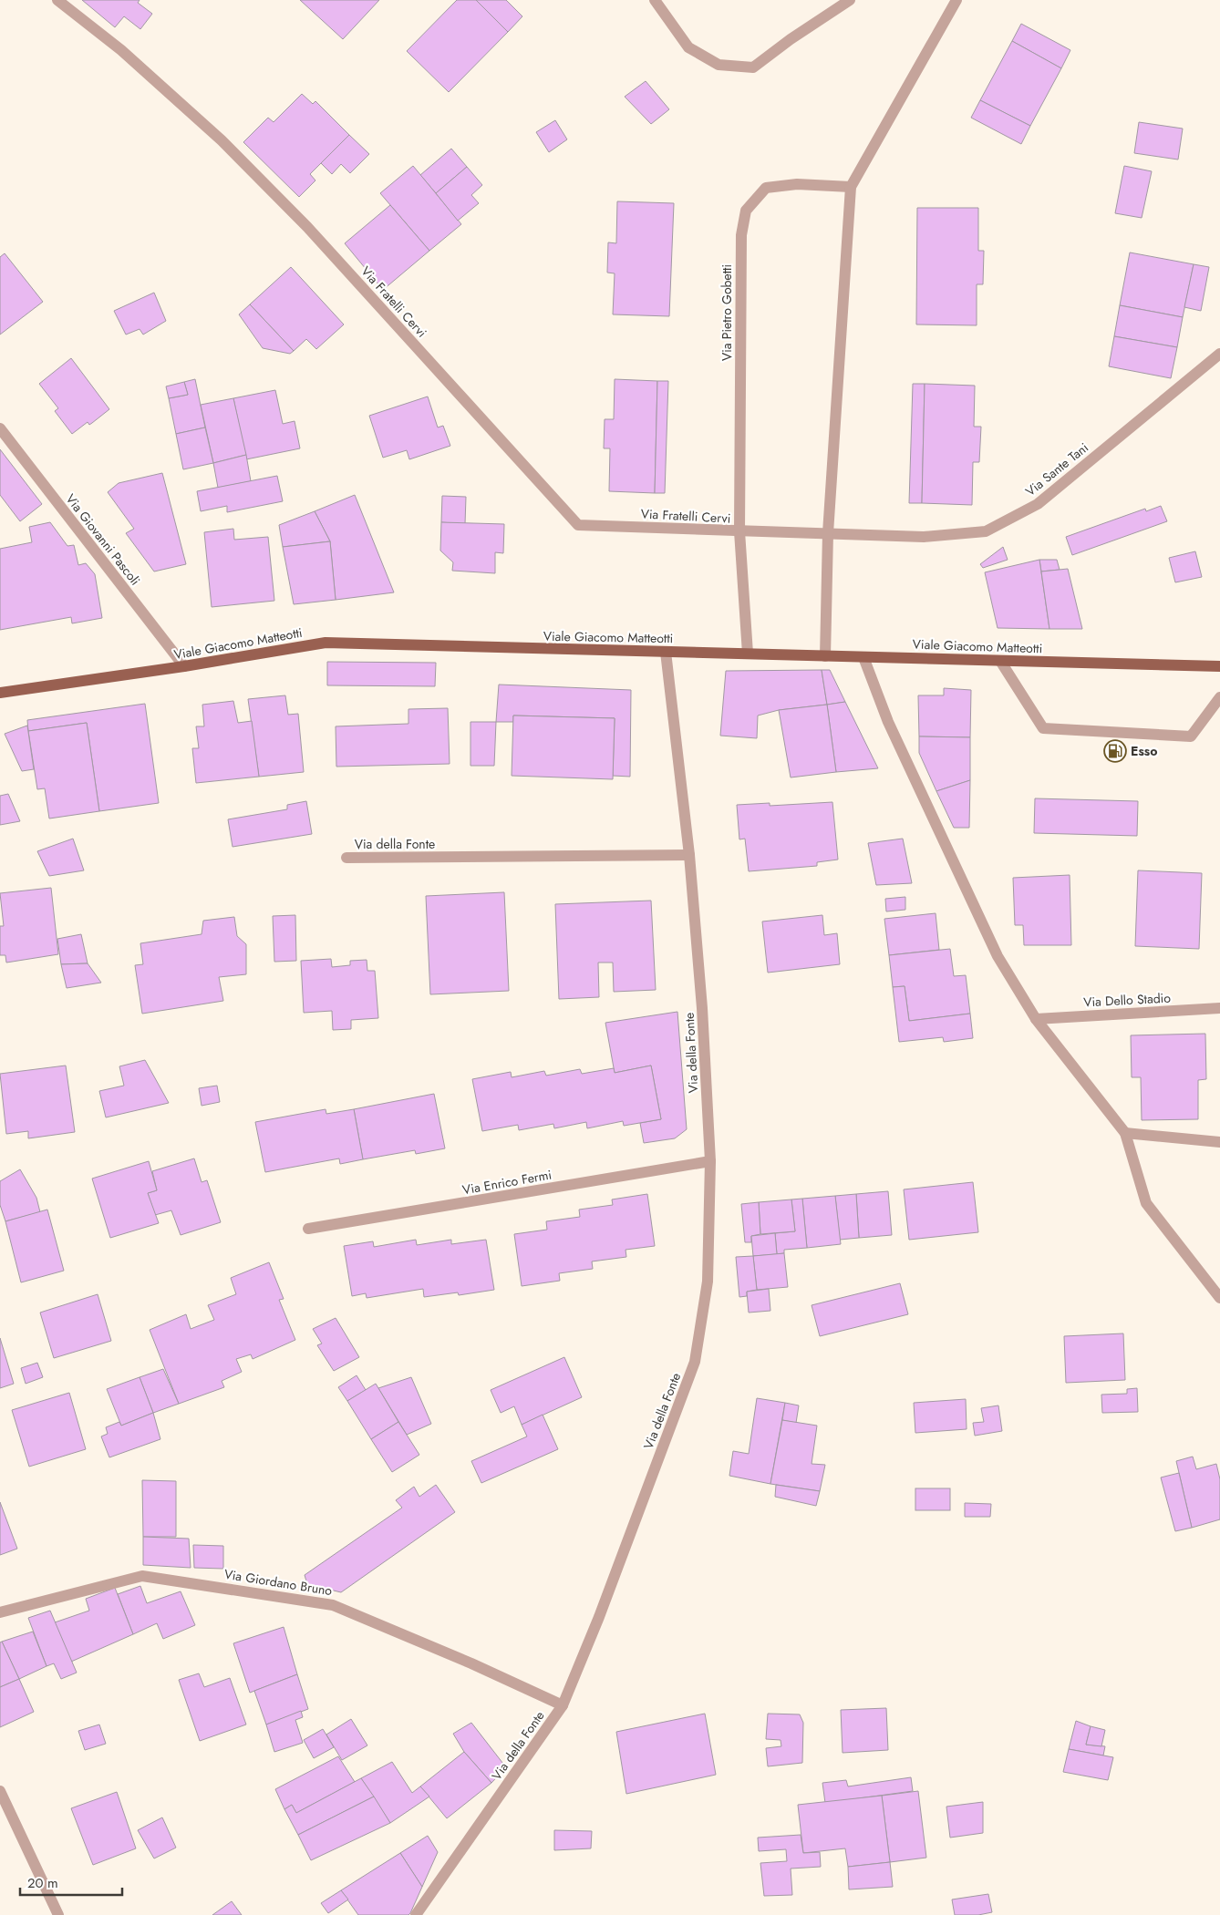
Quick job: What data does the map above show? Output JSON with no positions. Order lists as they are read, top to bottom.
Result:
{
  "streets": {
    "main road": ["Viale Giacomo Matteotti"],
    "street": [
      "Via Fratelli Cervi",
      "Via Pietro Gobetti",
      "Via Sante Tani",
      "Via Giovanni Pascoli",
      "Via della Fonte",
      "Via Dello Stadio",
      "Via Enrico Fermi",
      "Via Giordano Bruno"
    ]
  },
  "crossings": [
    ["Via Fratelli Cervi", "Via Pietro Gobetti"],
    ["Via Pietro Gobetti", "Viale Giacomo Matteotti"],
    ["Via Giovanni Pascoli", "Viale Giacomo Matteotti"],
    ["Viale Giacomo Matteotti", "Via della Fonte"],
    ["Via della Fonte", "Via Enrico Fermi"],
    ["Via della Fonte", "Via Giordano Bruno"]
  ],
  "places": {
    "fuel station": ["Esso"]
  },
  "scale_bar": "20 m"
}
